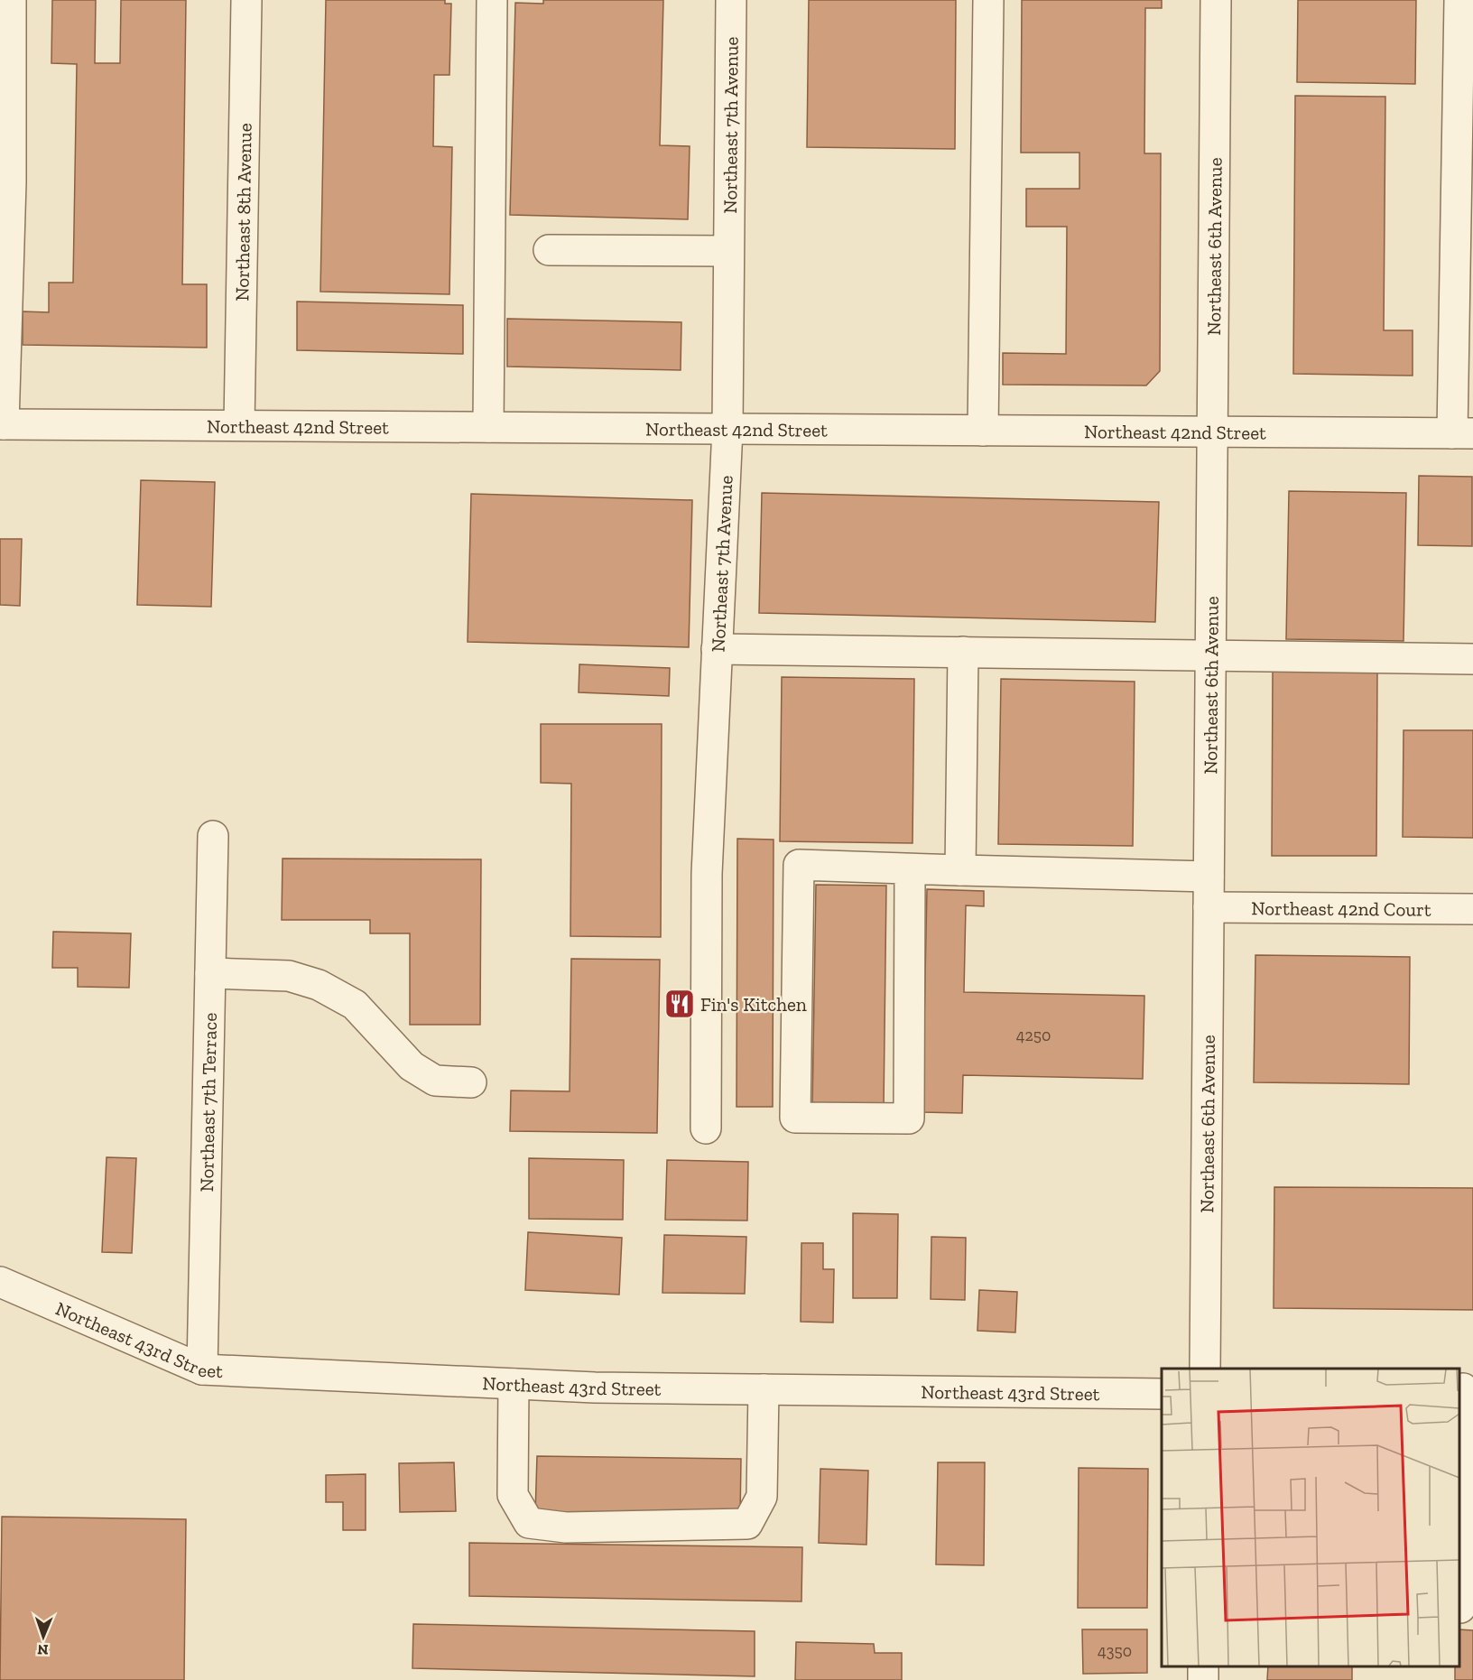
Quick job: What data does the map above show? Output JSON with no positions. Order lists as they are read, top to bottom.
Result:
{
  "streets": {
    "street": [
      "Northeast 7th Avenue",
      "Northeast 8th Avenue",
      "Northeast 6th Avenue",
      "Northeast 42nd Street",
      "Northeast 42nd Court",
      "Northeast 7th Terrace",
      "Northeast 43rd Street"
    ]
  },
  "crossings": [
    ["Northeast 7th Avenue", "Northeast 42nd Street"],
    ["Northeast 8th Avenue", "Northeast 42nd Street"],
    ["Northeast 6th Avenue", "Northeast 42nd Street"],
    ["Northeast 6th Avenue", "Northeast 42nd Court"],
    ["Northeast 7th Terrace", "Northeast 43rd Street"]
  ],
  "places": {
    "restaurant": ["Fin's Kitchen"]
  },
  "house_numbers": ["4250", "4350"],
  "north": "bottom"
}
